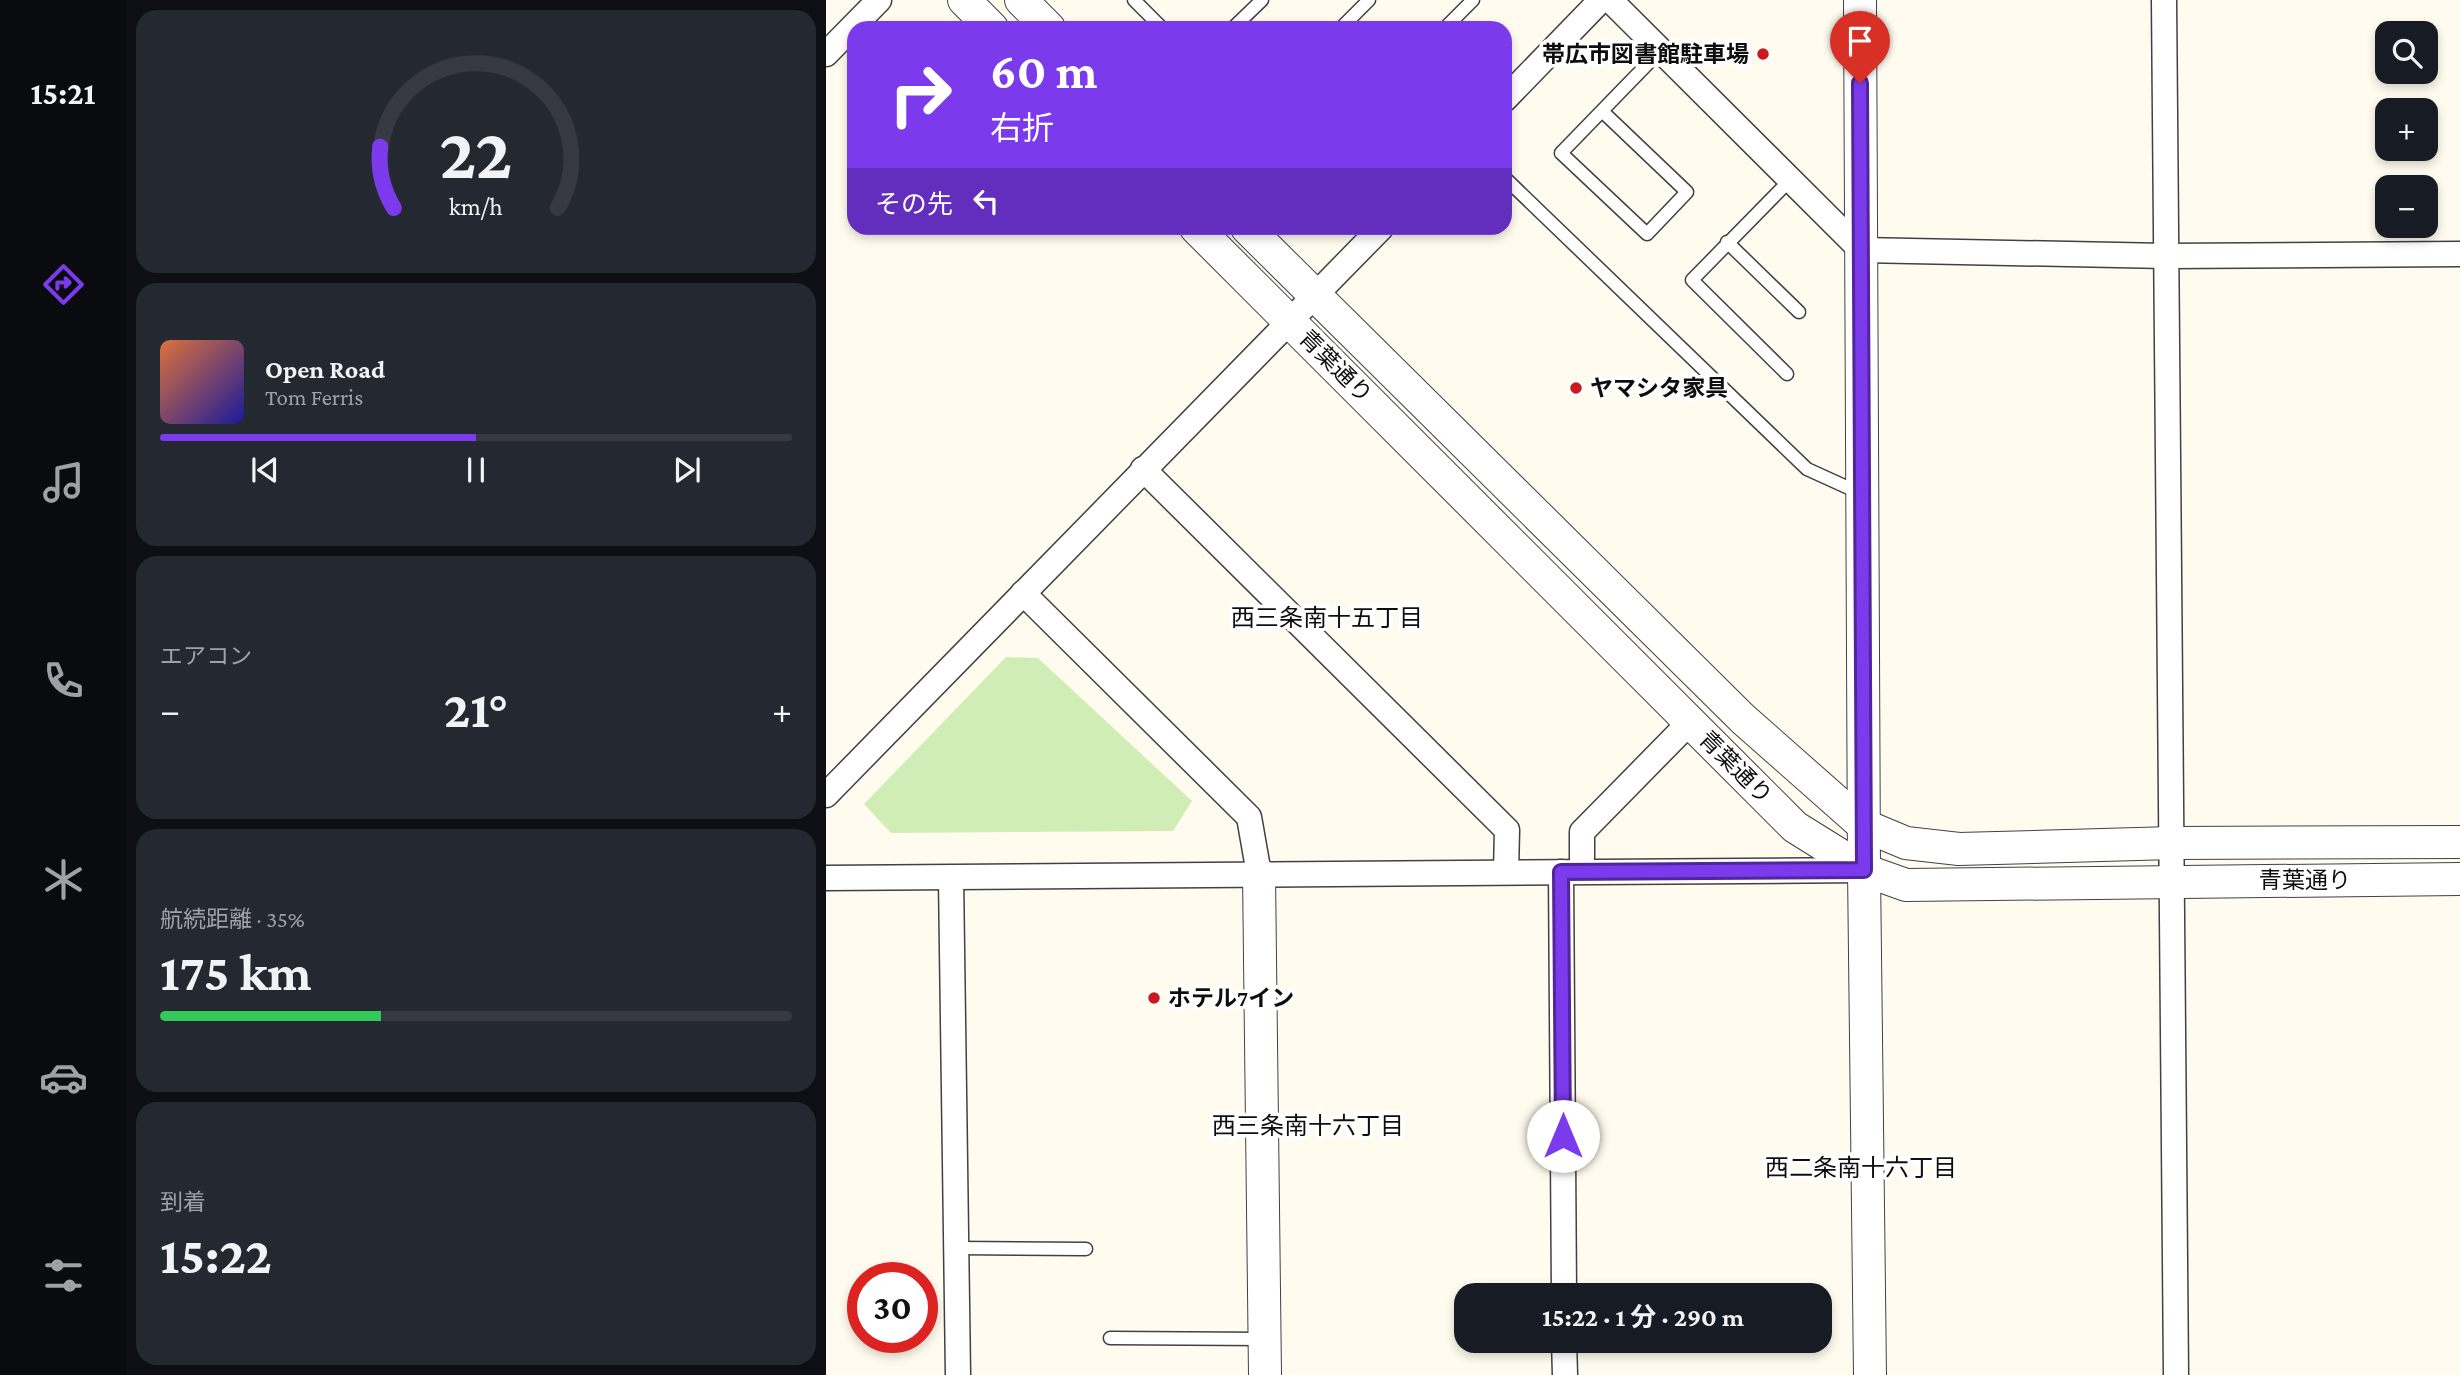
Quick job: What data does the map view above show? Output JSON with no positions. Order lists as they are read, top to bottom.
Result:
{
  "streets": {
    "street": ["青葉通り"]
  },
  "districts": ["西三条南十五丁目", "西三条南十六丁目", "西二条南十六丁目"],
  "places": ["帯広市図書館駐車場", "ヤマシタ家具", "ホテル7イン"],
  "page": {
    "tabs": "15:21",
    "map_buttons": ["+", "−"],
    "turn": ["60 m", "右折"],
    "then": "その先",
    "song": ["Open Road", "Tom Ferris"],
    "tile": [
      "エアコン",
      ["航続距離 · 35%", "175 km"],
      ["到着", "15:22"]
    ],
    "heat": ["−", "21°", "+"],
    "limit": "30",
    "trip": "15:22 · 1 分 · 290 m",
    "gauge": ["22", "km/h"]
  }
}
